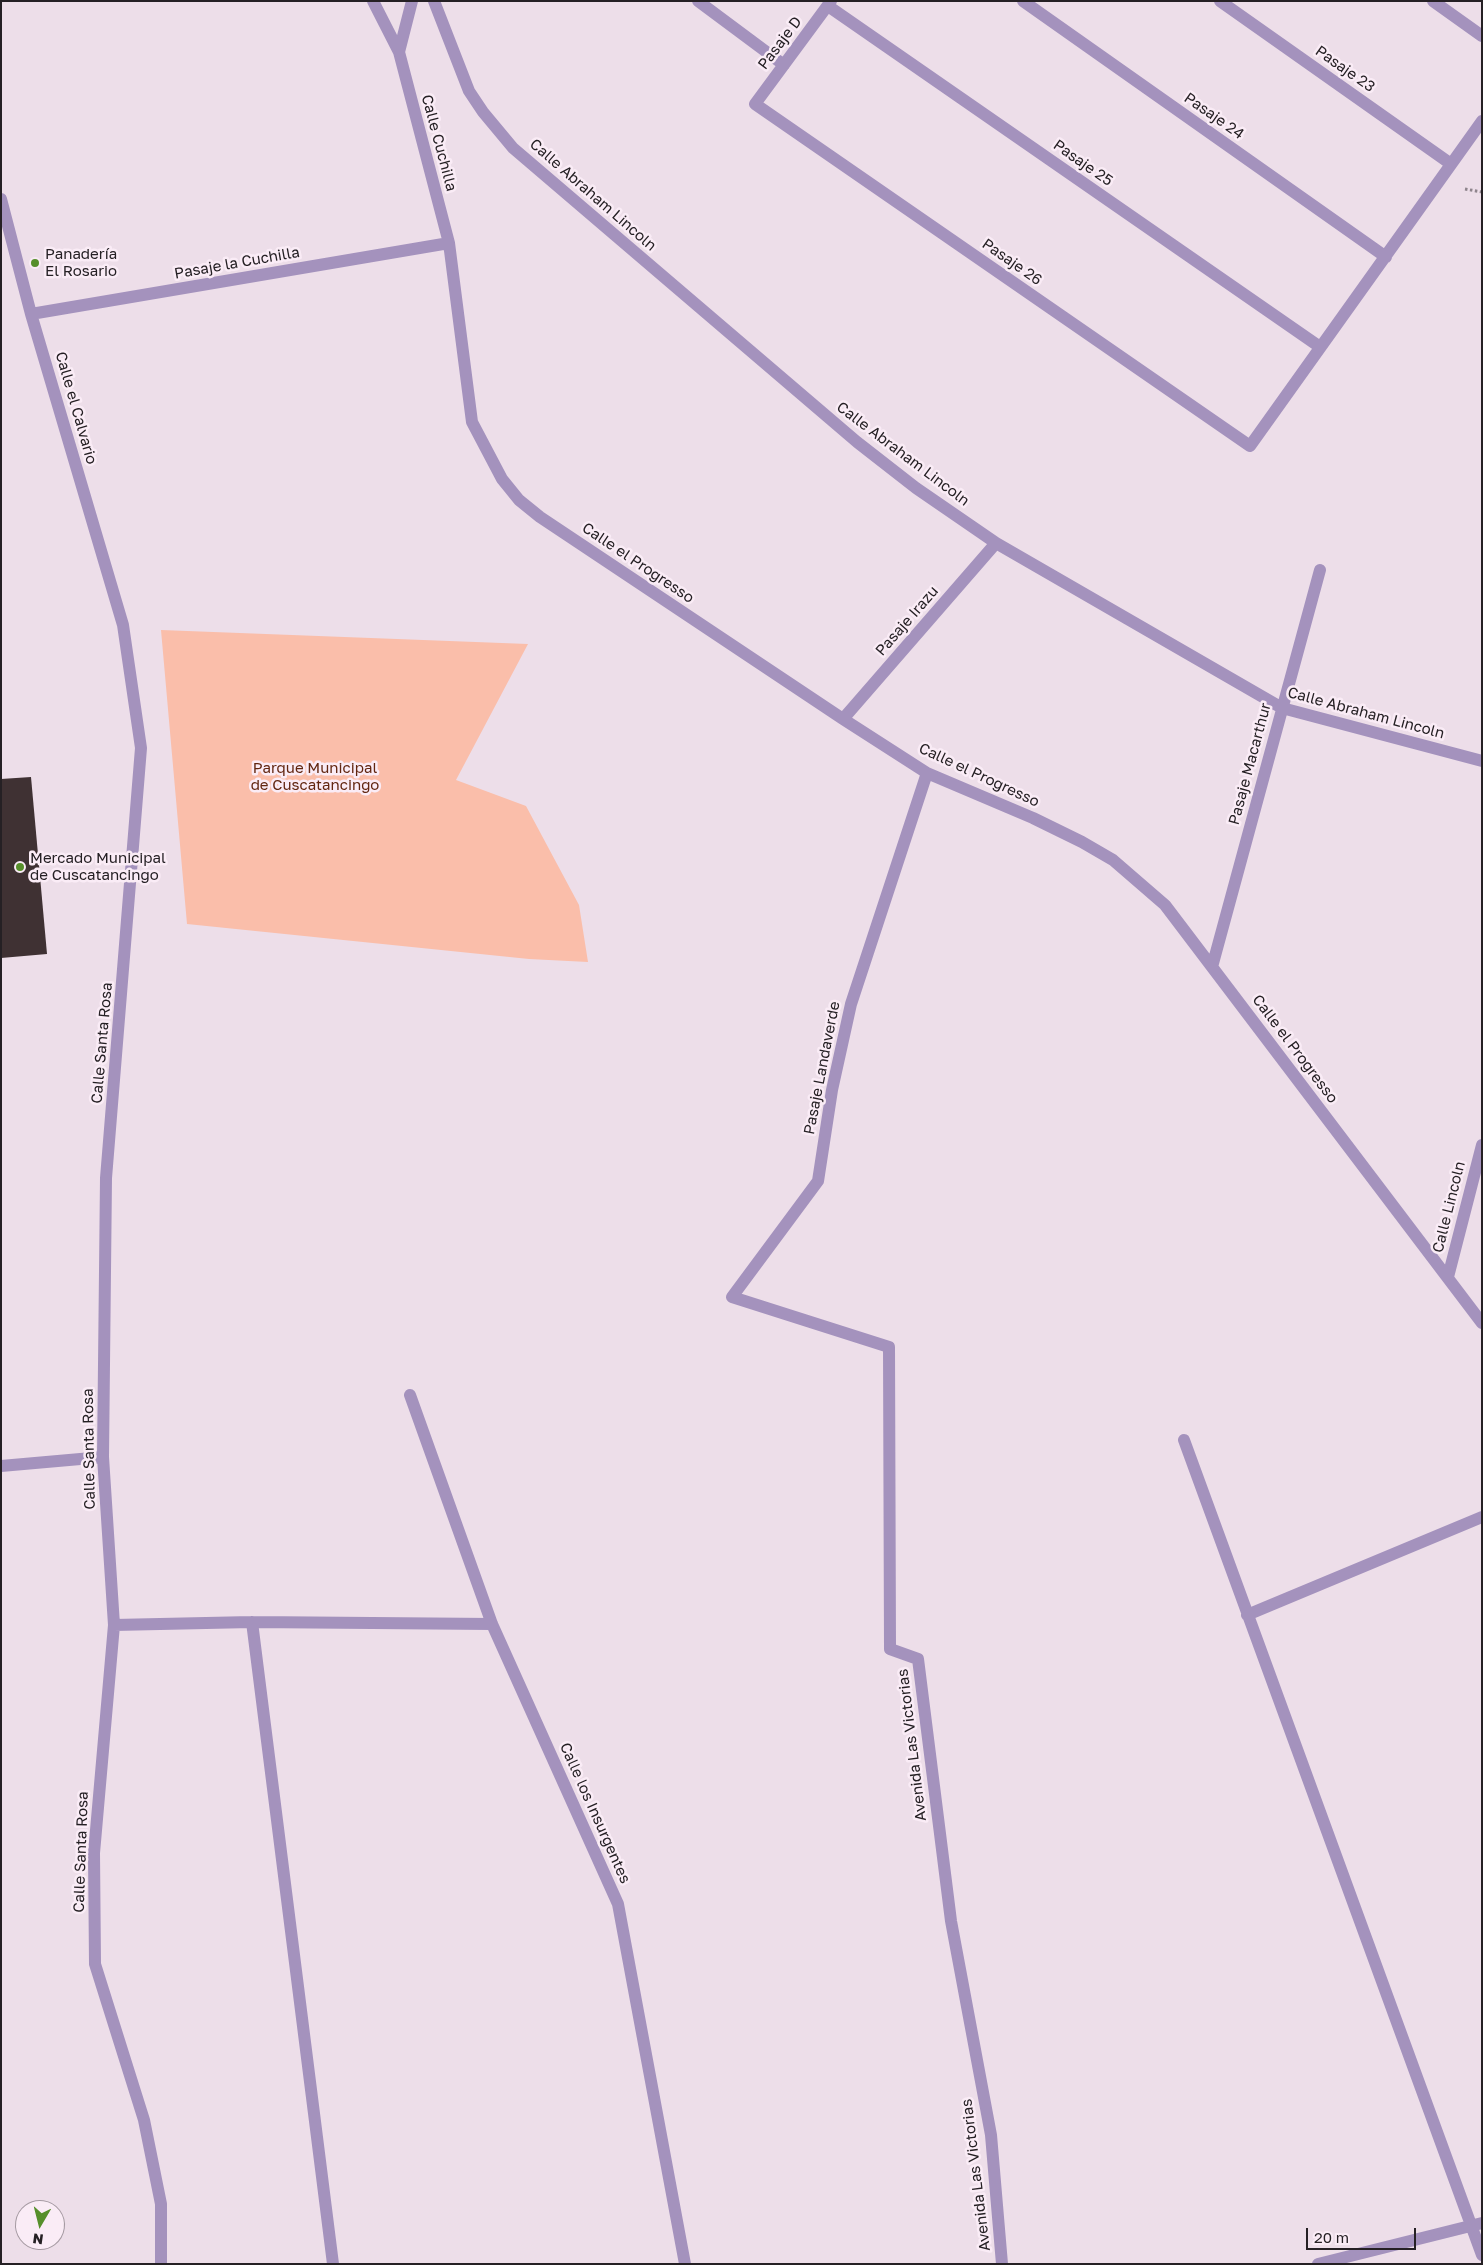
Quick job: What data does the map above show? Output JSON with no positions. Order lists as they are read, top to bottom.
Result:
{
  "streets": {
    "street": [
      "Pasaje D",
      "Pasaje 23",
      "Pasaje 24",
      "Calle Cuchilla",
      "Pasaje 25",
      "Calle Abraham Lincoln",
      "Pasaje 26",
      "Pasaje la Cuchilla",
      "Calle el Calvario",
      "Calle el Progresso",
      "Pasaje Irazu",
      "Pasaje Macarthur",
      "Calle Santa Rosa",
      "Pasaje Landaverde",
      "Calle Lincoln",
      "Avenida Las Victorias",
      "Calle los Insurgentes"
    ]
  },
  "crossings": [
    ["Pasaje D", "Pasaje 25"],
    ["Pasaje D", "Pasaje 26"],
    ["Calle Cuchilla", "Pasaje la Cuchilla"],
    ["Calle Cuchilla", "Calle el Progresso"],
    ["Pasaje 25", "Pasaje 26"],
    ["Calle Abraham Lincoln", "Pasaje Irazu"],
    ["Calle Abraham Lincoln", "Pasaje Macarthur"],
    ["Pasaje la Cuchilla", "Calle el Calvario"],
    ["Pasaje la Cuchilla", "Calle el Progresso"],
    ["Calle el Calvario", "Calle Santa Rosa"],
    ["Calle el Progresso", "Pasaje Irazu"],
    ["Calle el Progresso", "Pasaje Macarthur"],
    ["Calle el Progresso", "Pasaje Landaverde"],
    ["Calle el Progresso", "Calle Lincoln"],
    ["Pasaje Landaverde", "Avenida Las Victorias"]
  ],
  "parks": ["Parque Municipal de Cuscatancingo"],
  "places": ["Panadería El Rosario", "Mercado Municipal de Cuscatancingo"],
  "scale_bar": "20 m",
  "north": "bottom"
}
